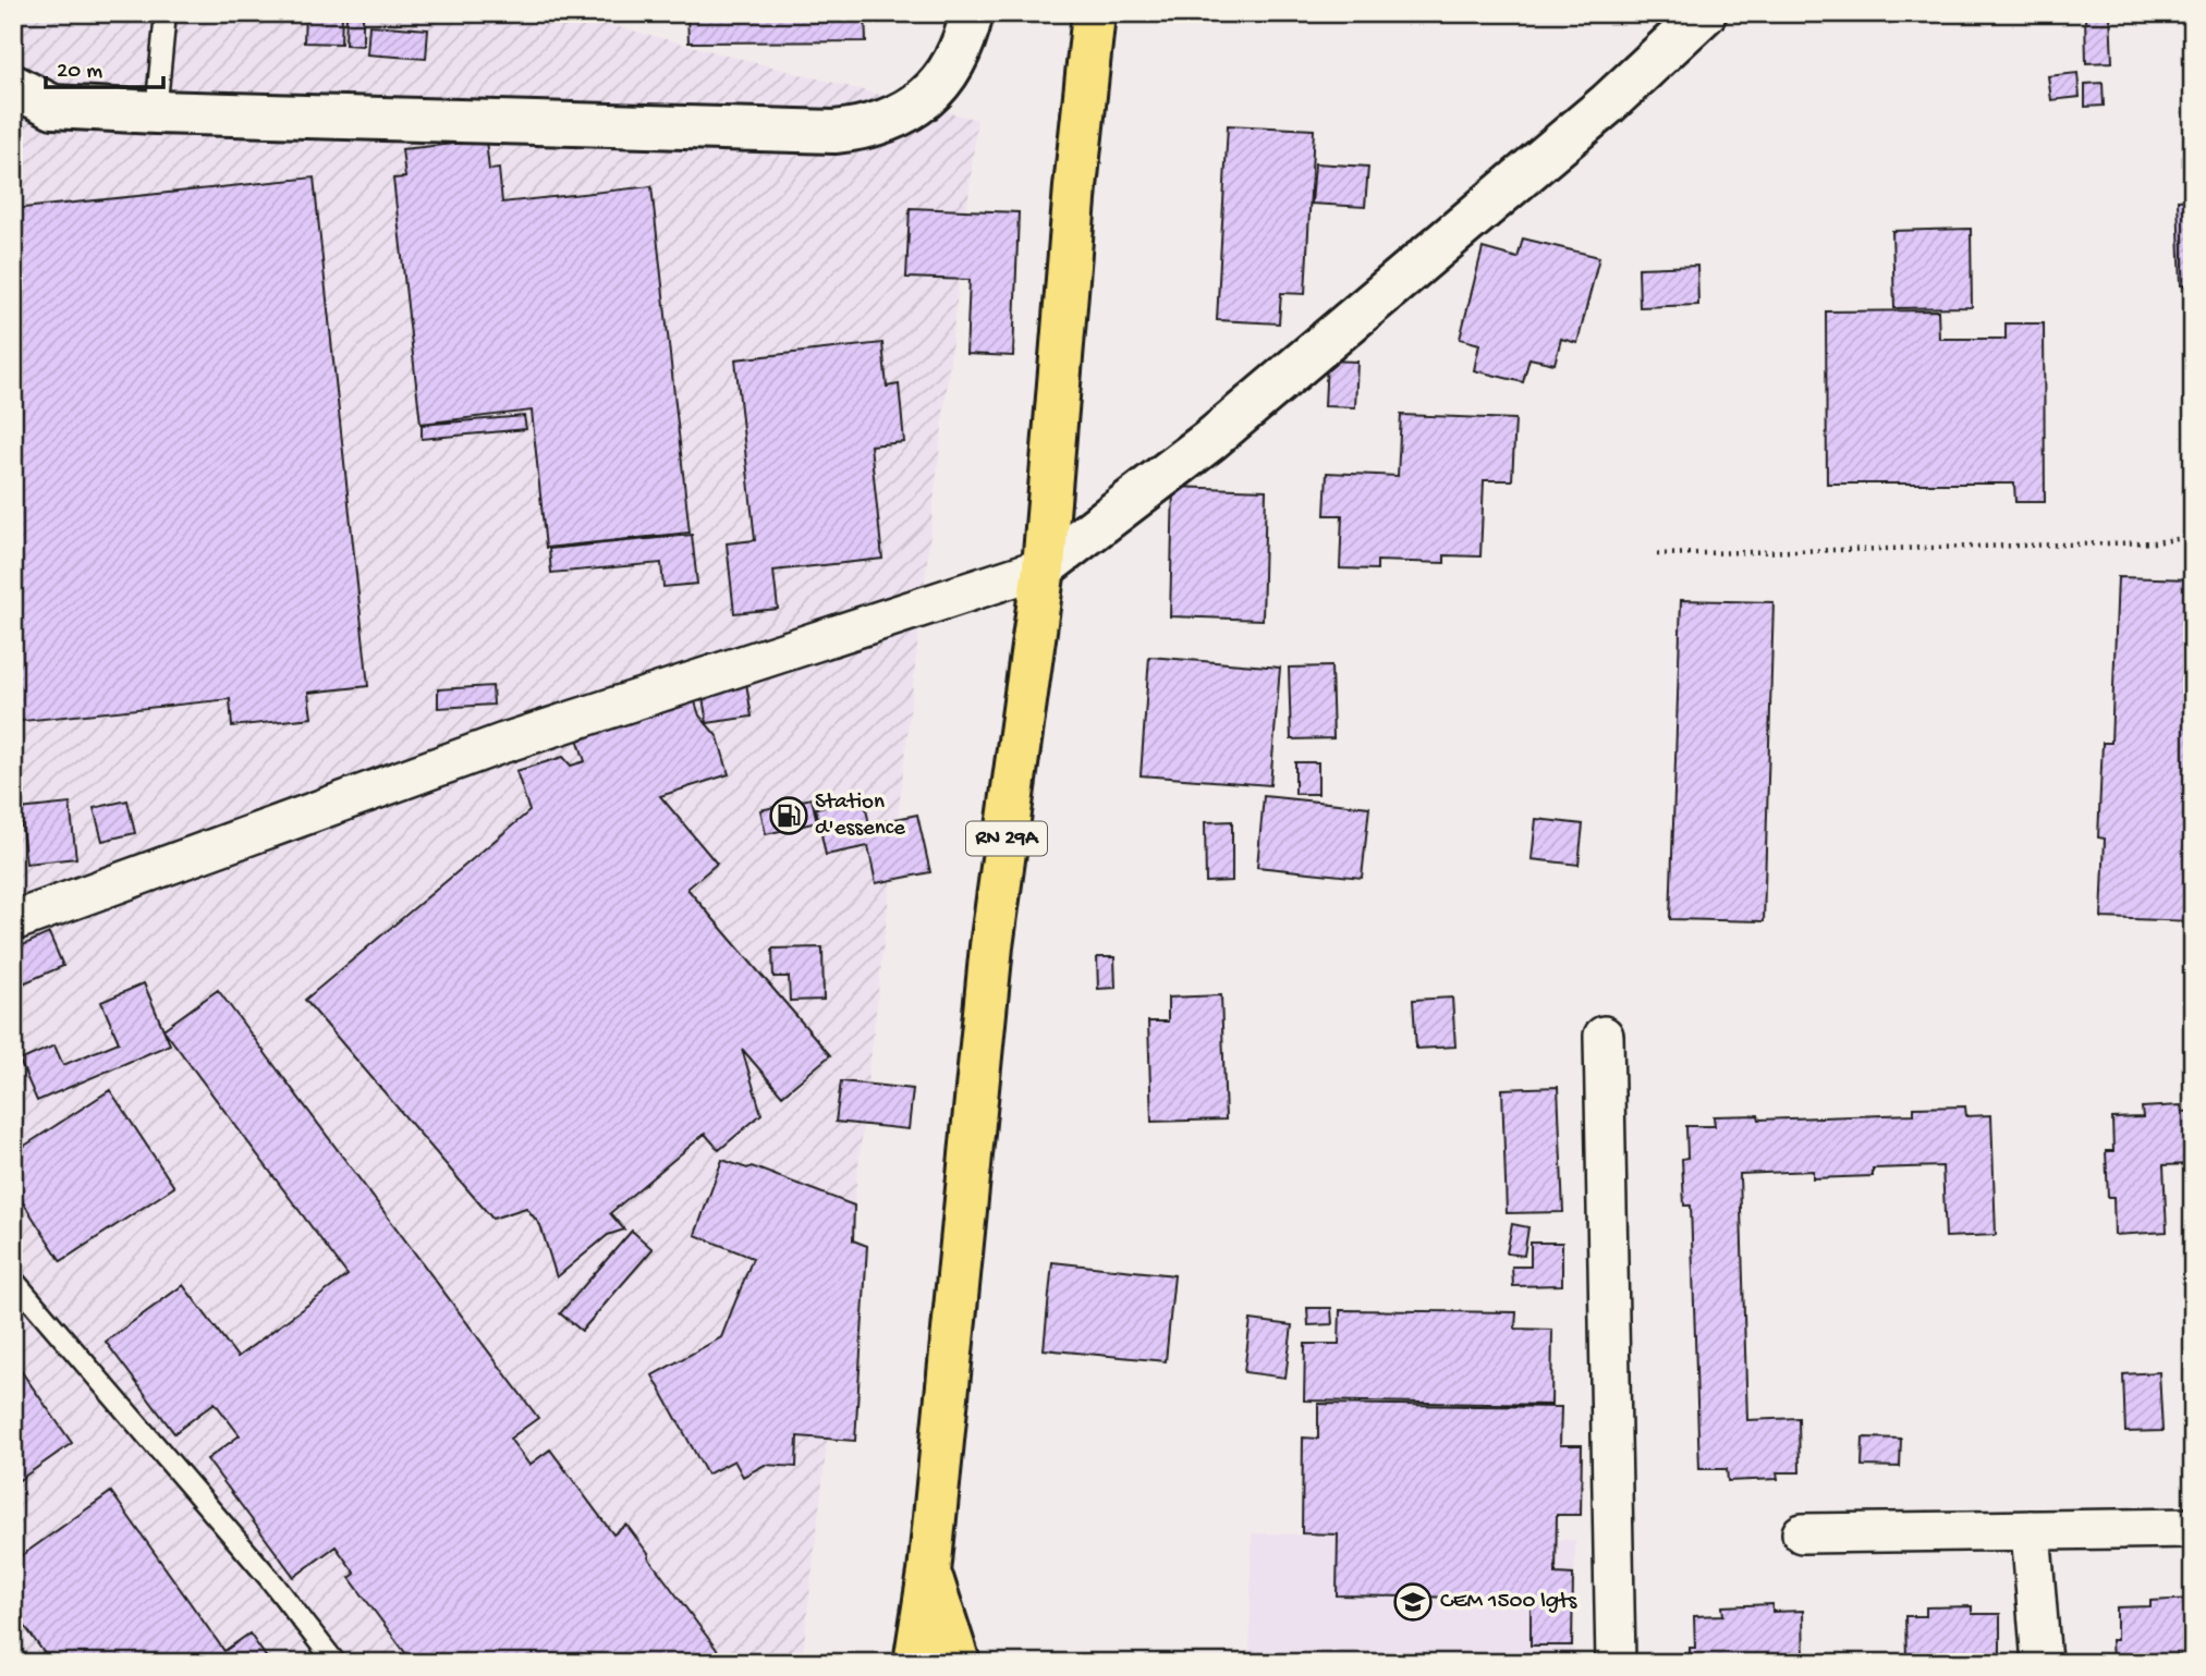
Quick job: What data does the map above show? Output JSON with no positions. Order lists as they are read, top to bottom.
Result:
{
  "streets": {
    "main road": ["RN 29A"]
  },
  "places": {
    "fuel station": ["Station d'essence"],
    "school or university": ["CEM 1500 lgts"]
  },
  "scale_bar": "20 m"
}
